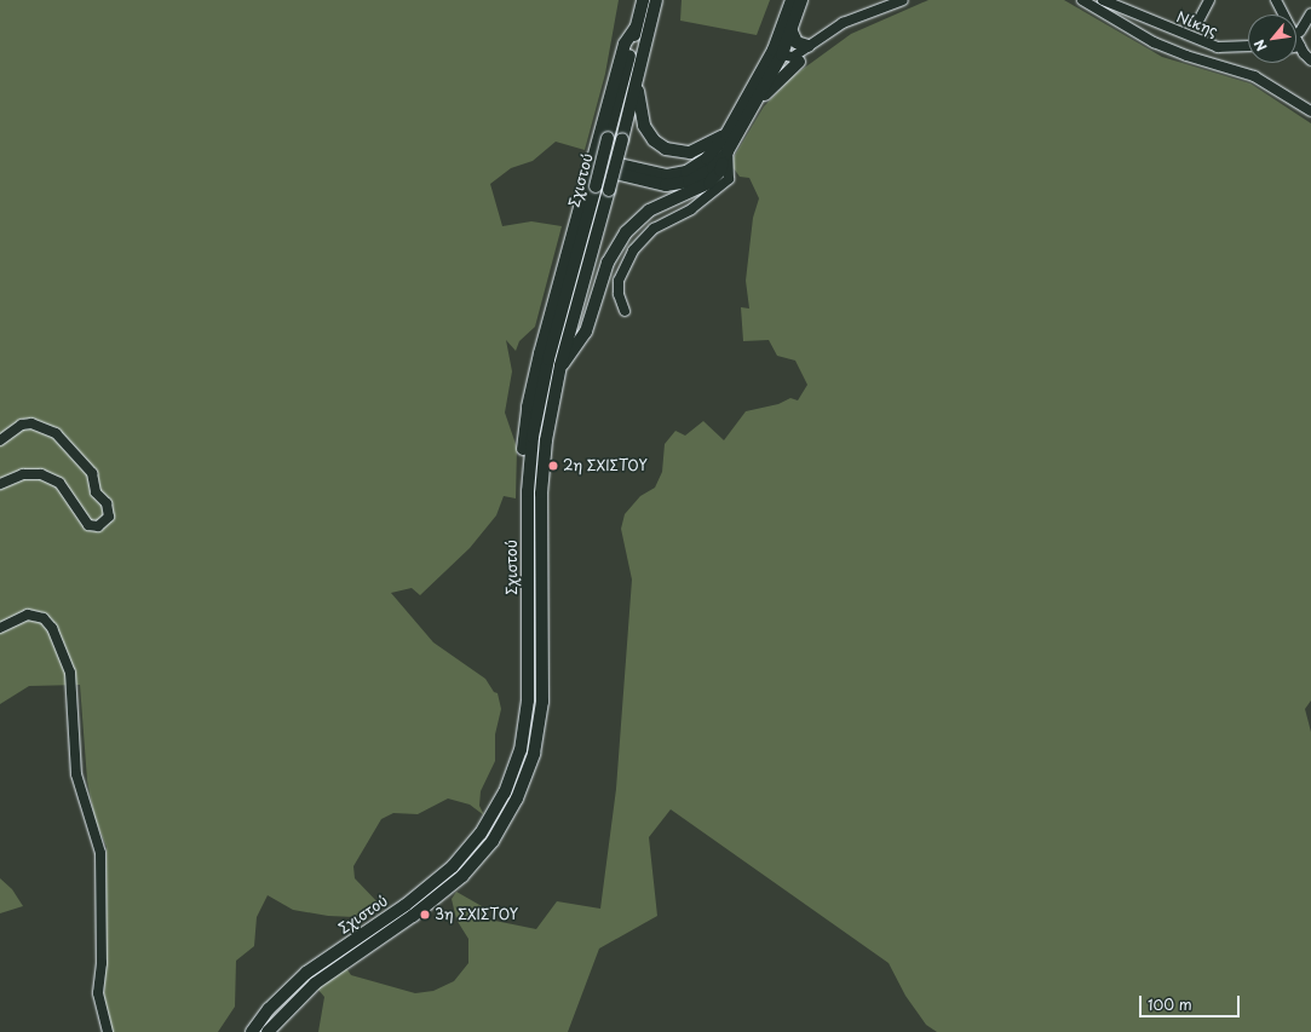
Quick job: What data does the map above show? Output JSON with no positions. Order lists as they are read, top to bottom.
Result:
{
  "streets": {
    "main road": ["Σχιστού"],
    "street": ["Νίκης"]
  },
  "places": ["2η ΣΧΙΣΤΟΥ", "3η ΣΧΙΣΤΟΥ"],
  "scale_bar": "100 m",
  "north": "bottom left"
}
